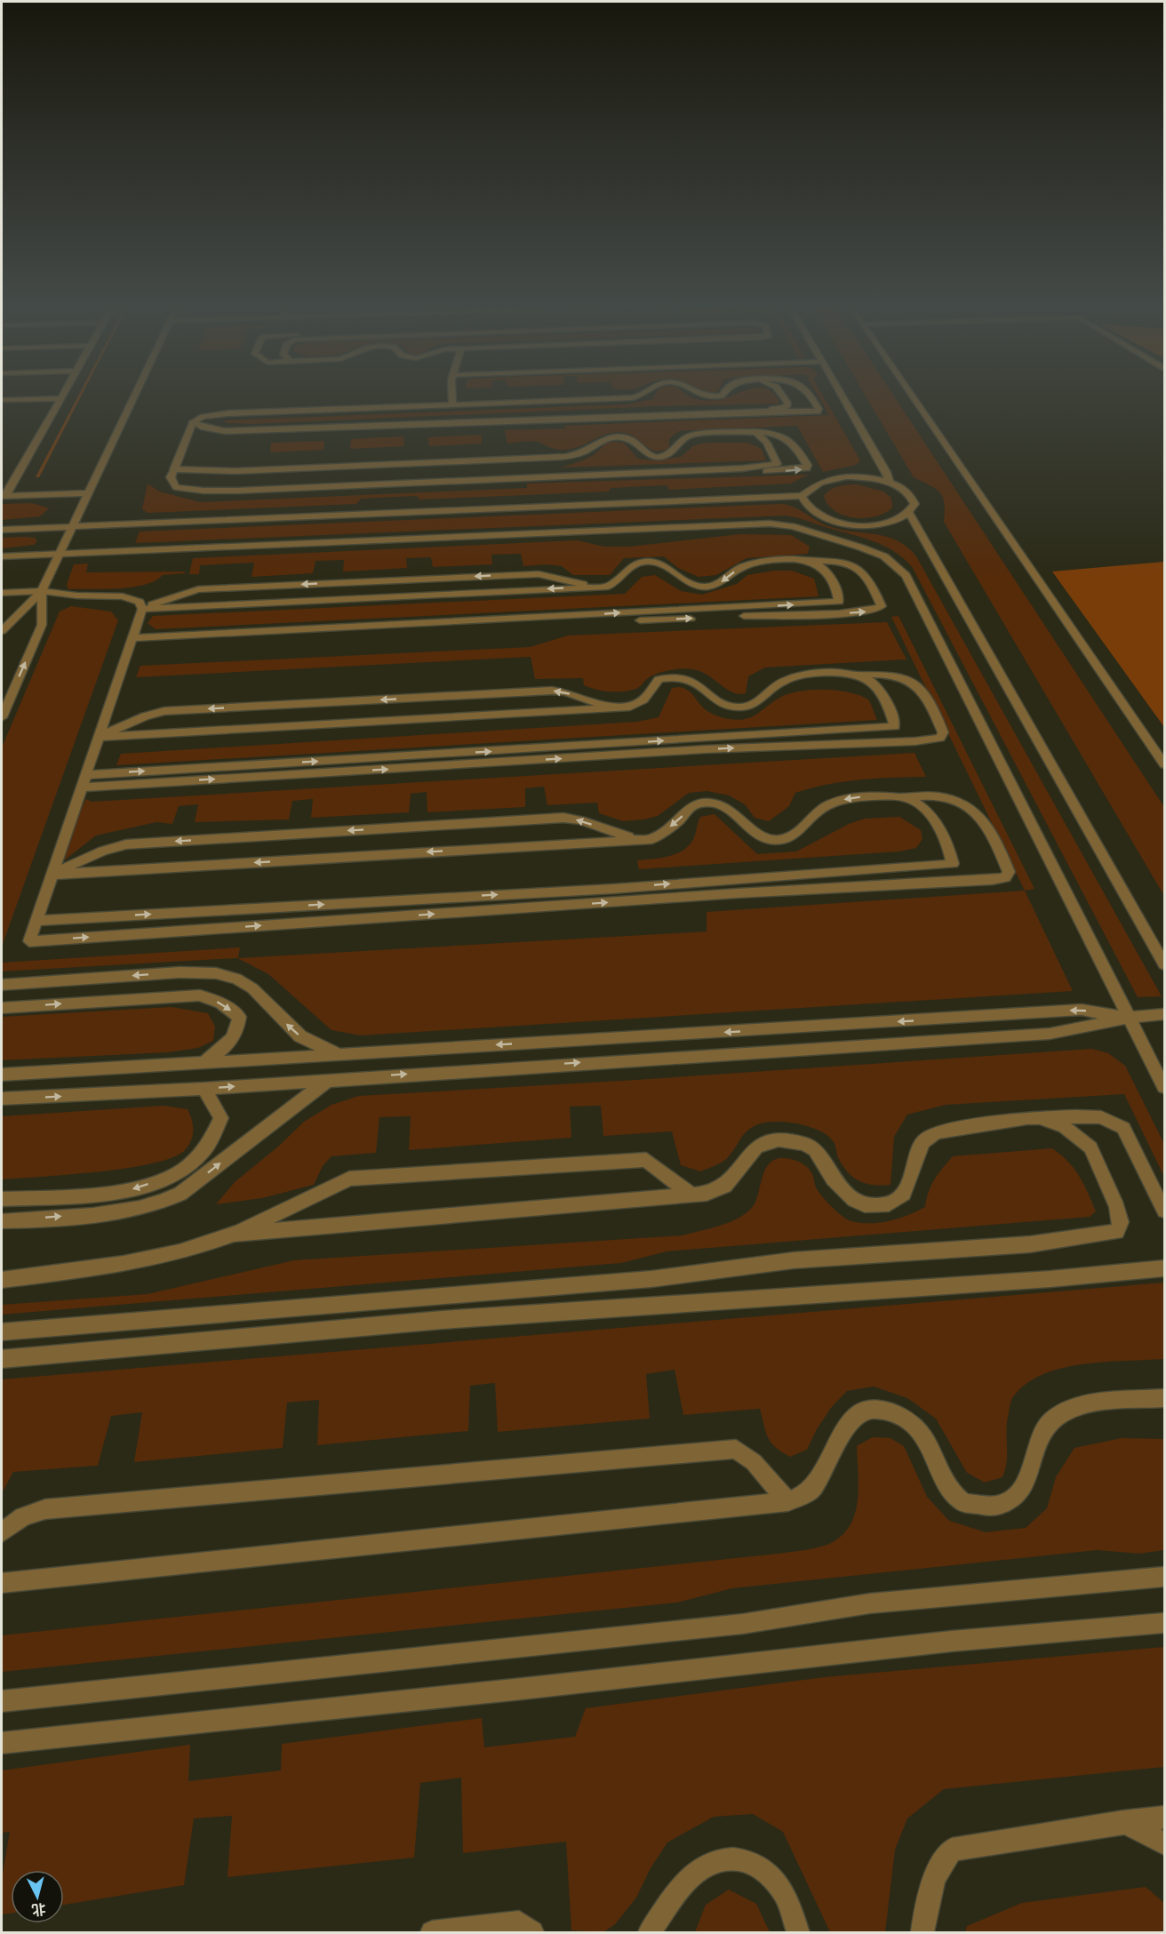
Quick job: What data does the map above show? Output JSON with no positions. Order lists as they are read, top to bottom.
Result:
{
  "north": "bottom"
}
